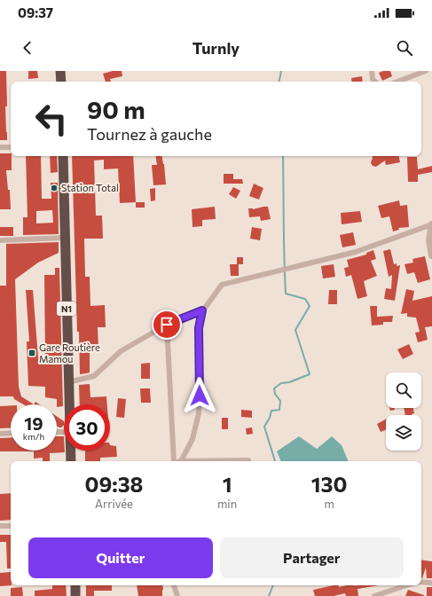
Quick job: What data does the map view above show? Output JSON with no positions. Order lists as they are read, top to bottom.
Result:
{
  "streets": {
    "highway": ["N1"]
  },
  "places": {
    "other": ["Station Total"],
    "transit": ["Gare Routière Mamou"]
  },
  "page": {
    "status": "09:37",
    "header": "Turnly",
    "turn": ["90 m", "Tournez à gauche"],
    "speed": "19 km/h",
    "limit": "30",
    "eta": [
      "09:38",
      "Arrivée",
      "1",
      "min",
      "130",
      "m"
    ],
    "buttons": ["Quitter", "Partager"]
  }
}
